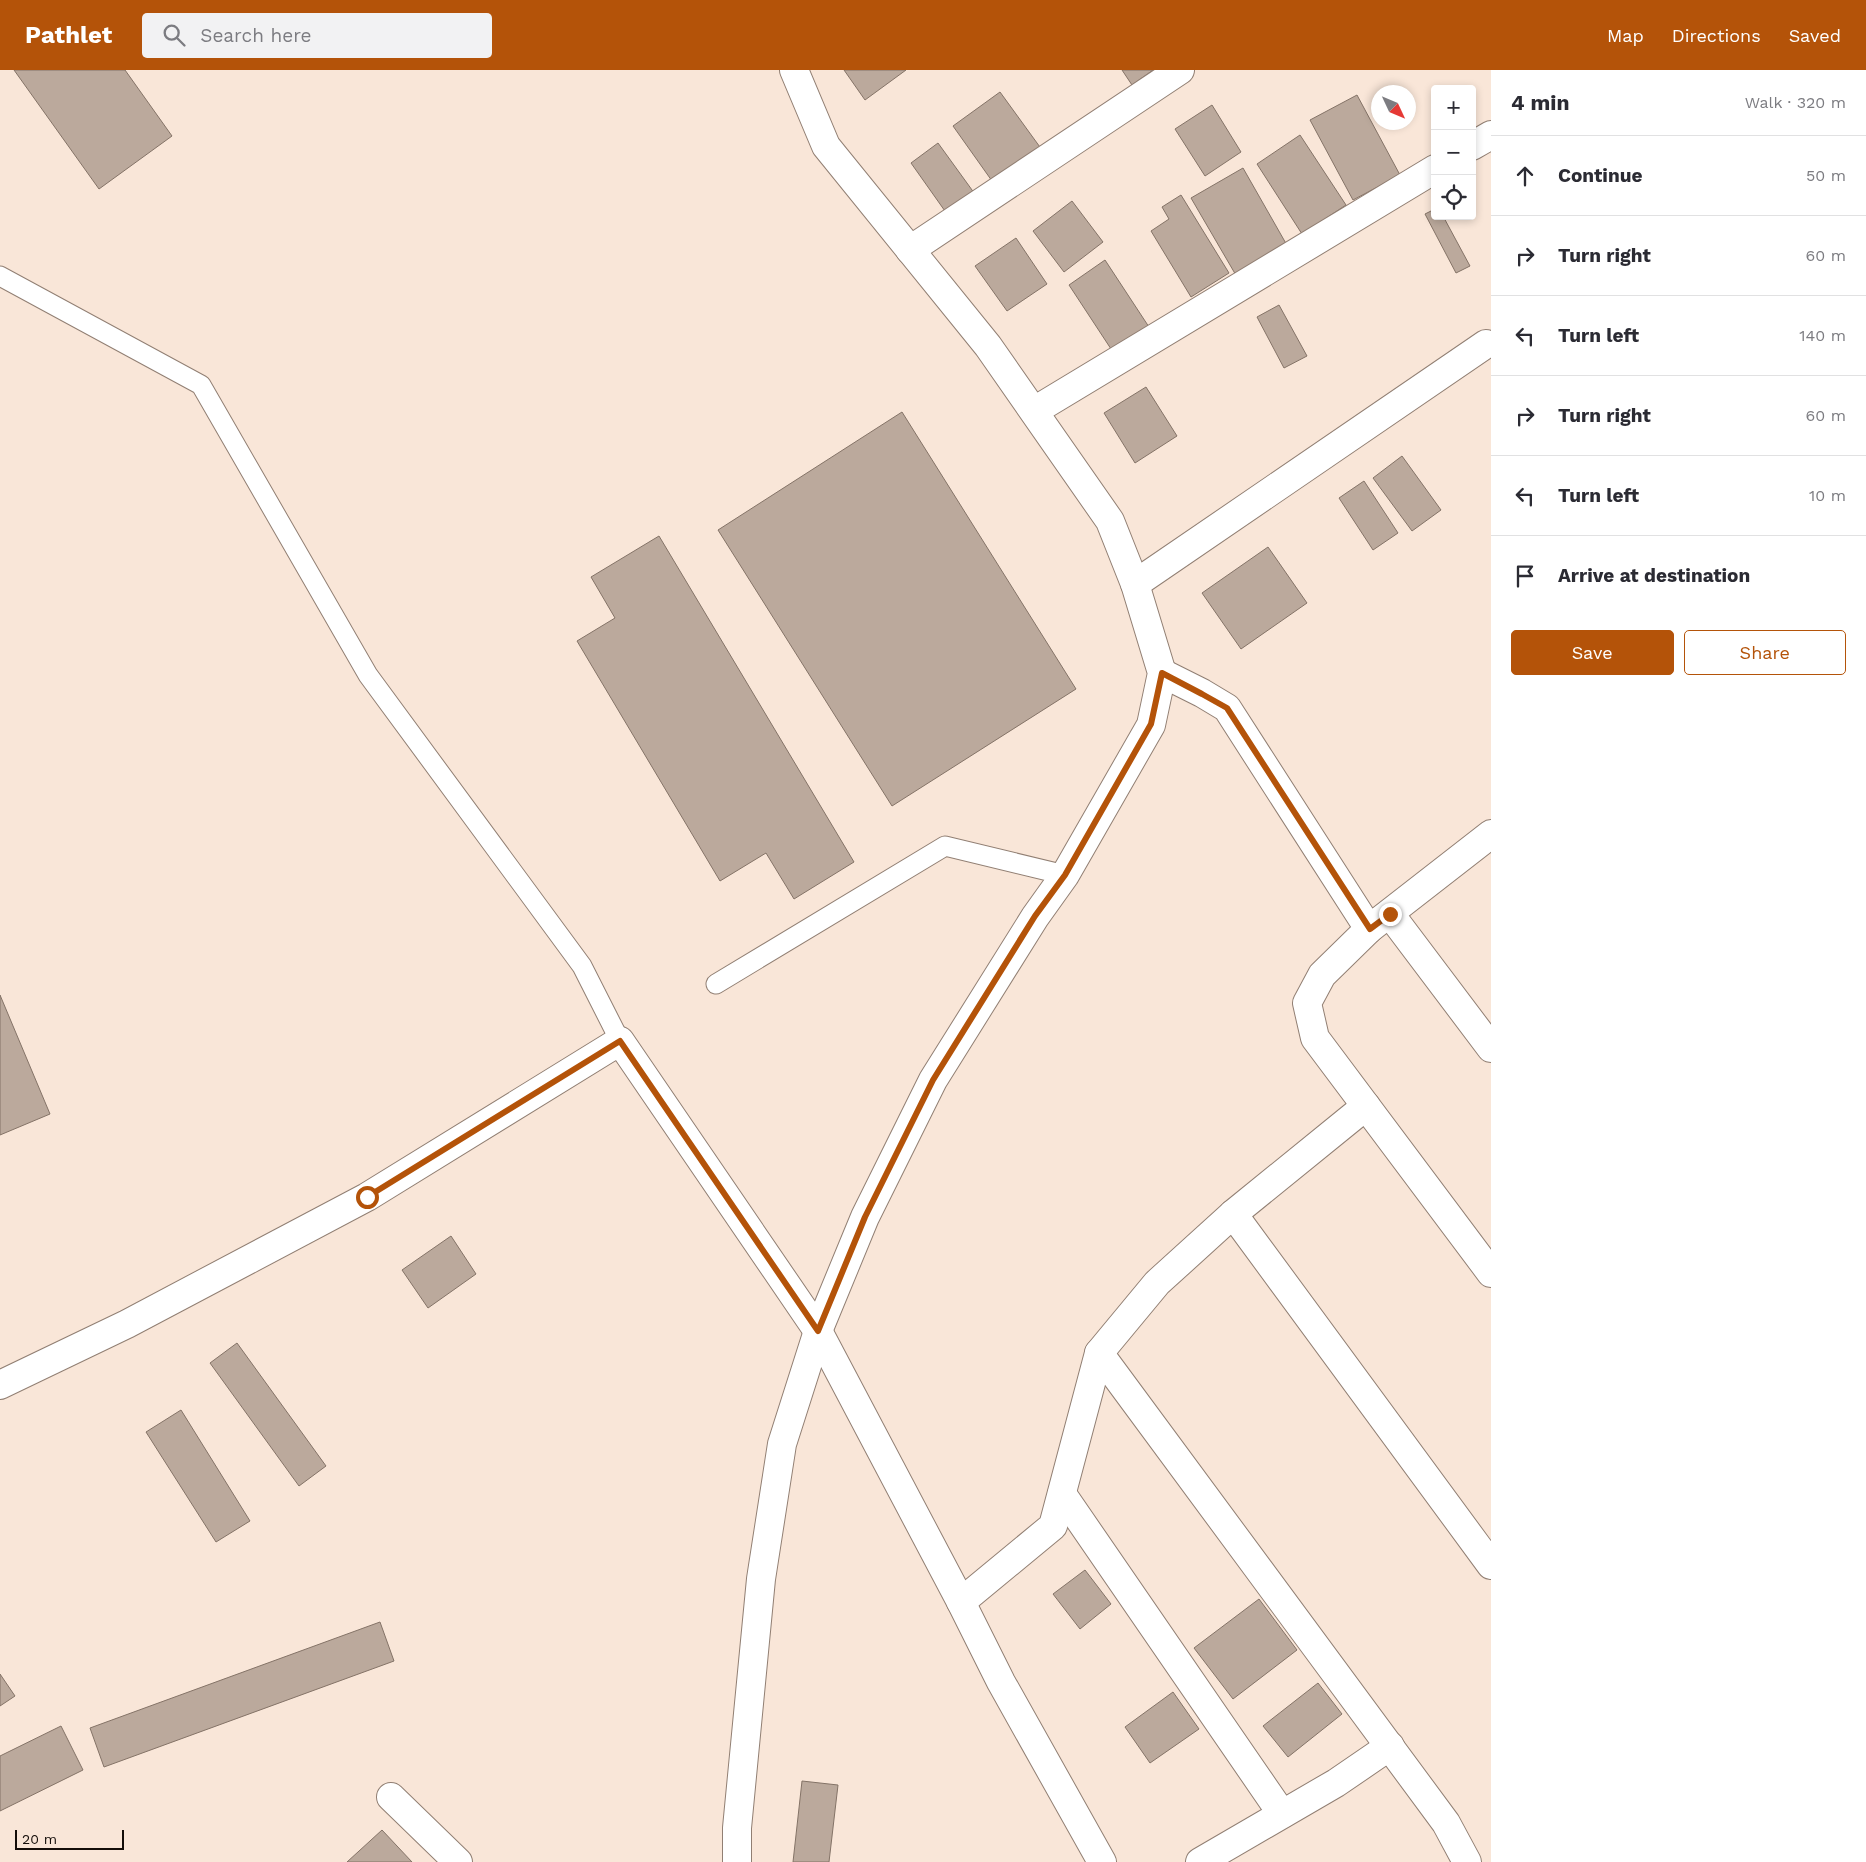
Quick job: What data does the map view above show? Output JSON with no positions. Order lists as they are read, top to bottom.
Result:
{
  "scale_bar": "20 m",
  "north": "bottom right",
  "page": {
    "header": "Pathlet",
    "search": "Search here",
    "nav": ["Map", "Directions", "Saved"],
    "heading": ["4 min", "Walk · 320 m"],
    "map_buttons": ["+", "−"],
    "list": [
      ["Continue", "50 m"],
      ["Turn right", "60 m"],
      ["Turn left", "140 m"],
      ["Turn right", "60 m"],
      ["Turn left", "10 m"],
      "Arrive at destination"
    ],
    "buttons": ["Save", "Share"],
    "scale": "20 m"
  }
}
